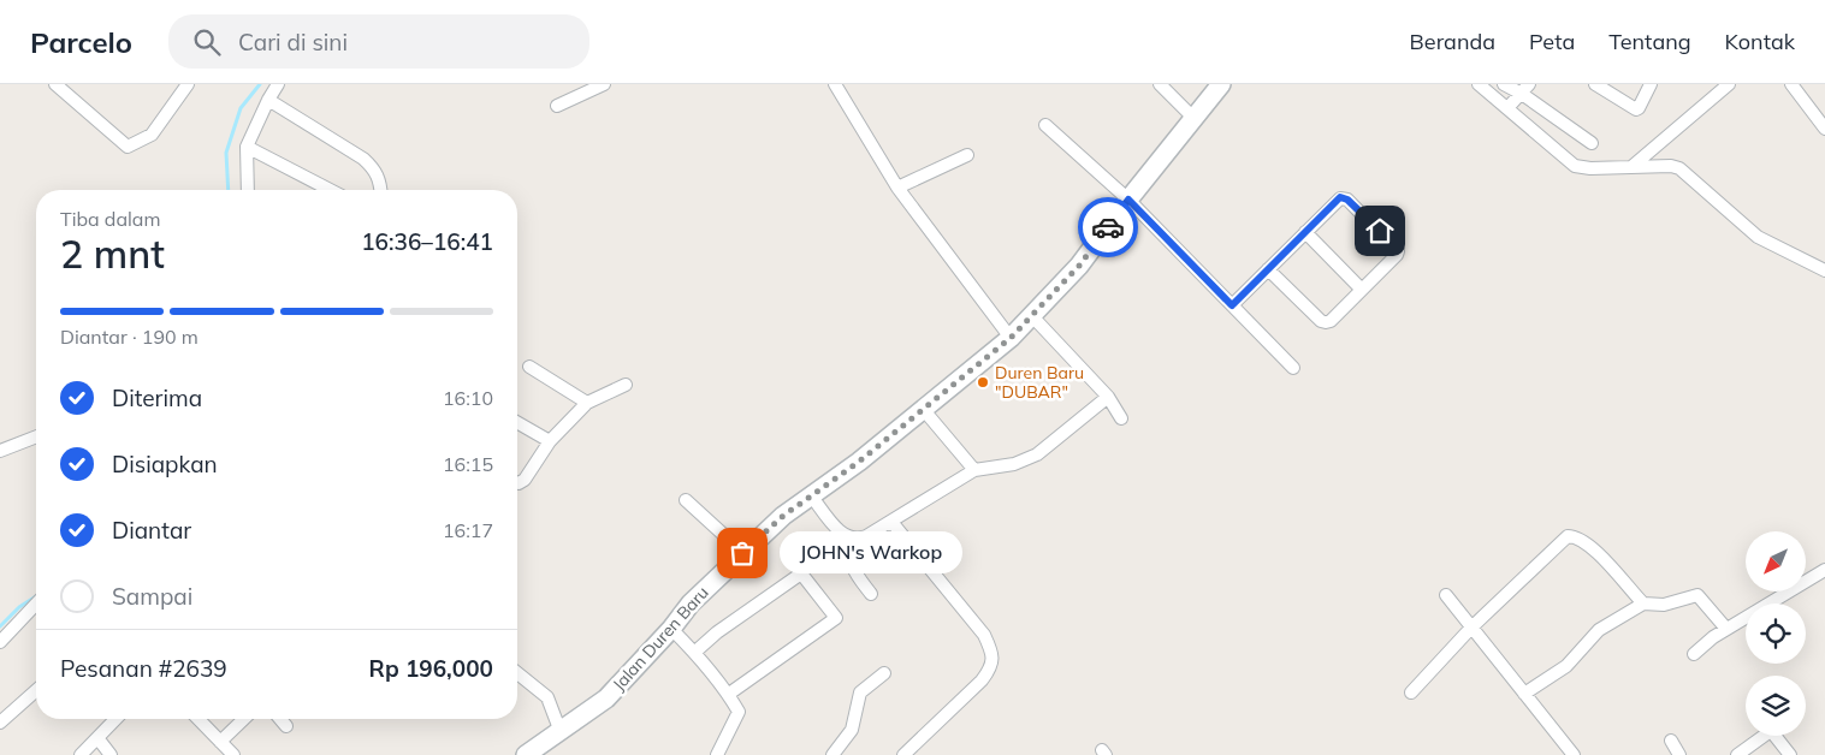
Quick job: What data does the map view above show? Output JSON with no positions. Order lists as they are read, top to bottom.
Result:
{
  "streets": {
    "street": ["Jalan Duren Baru"]
  },
  "places": ["Duren Baru \"DUBAR\"", "JOHN's Warkop"],
  "north": "bottom left",
  "page": {
    "header": "Parcelo",
    "search": "Cari di sini",
    "nav": [
      "Beranda",
      "Peta",
      "Tentang",
      "Kontak"
    ],
    "heading": ["2 mnt", "Tiba dalam", "16:36–16:41"],
    "panel": ["Pesanan #2639", "Rp 196,000"],
    "bar": "Diantar · 190 m",
    "list": [
      ["Diterima", "16:10"],
      ["Disiapkan", "16:15"],
      ["Diantar", "16:17"],
      "Sampai"
    ],
    "bubble": "JOHN's Warkop"
  }
}
